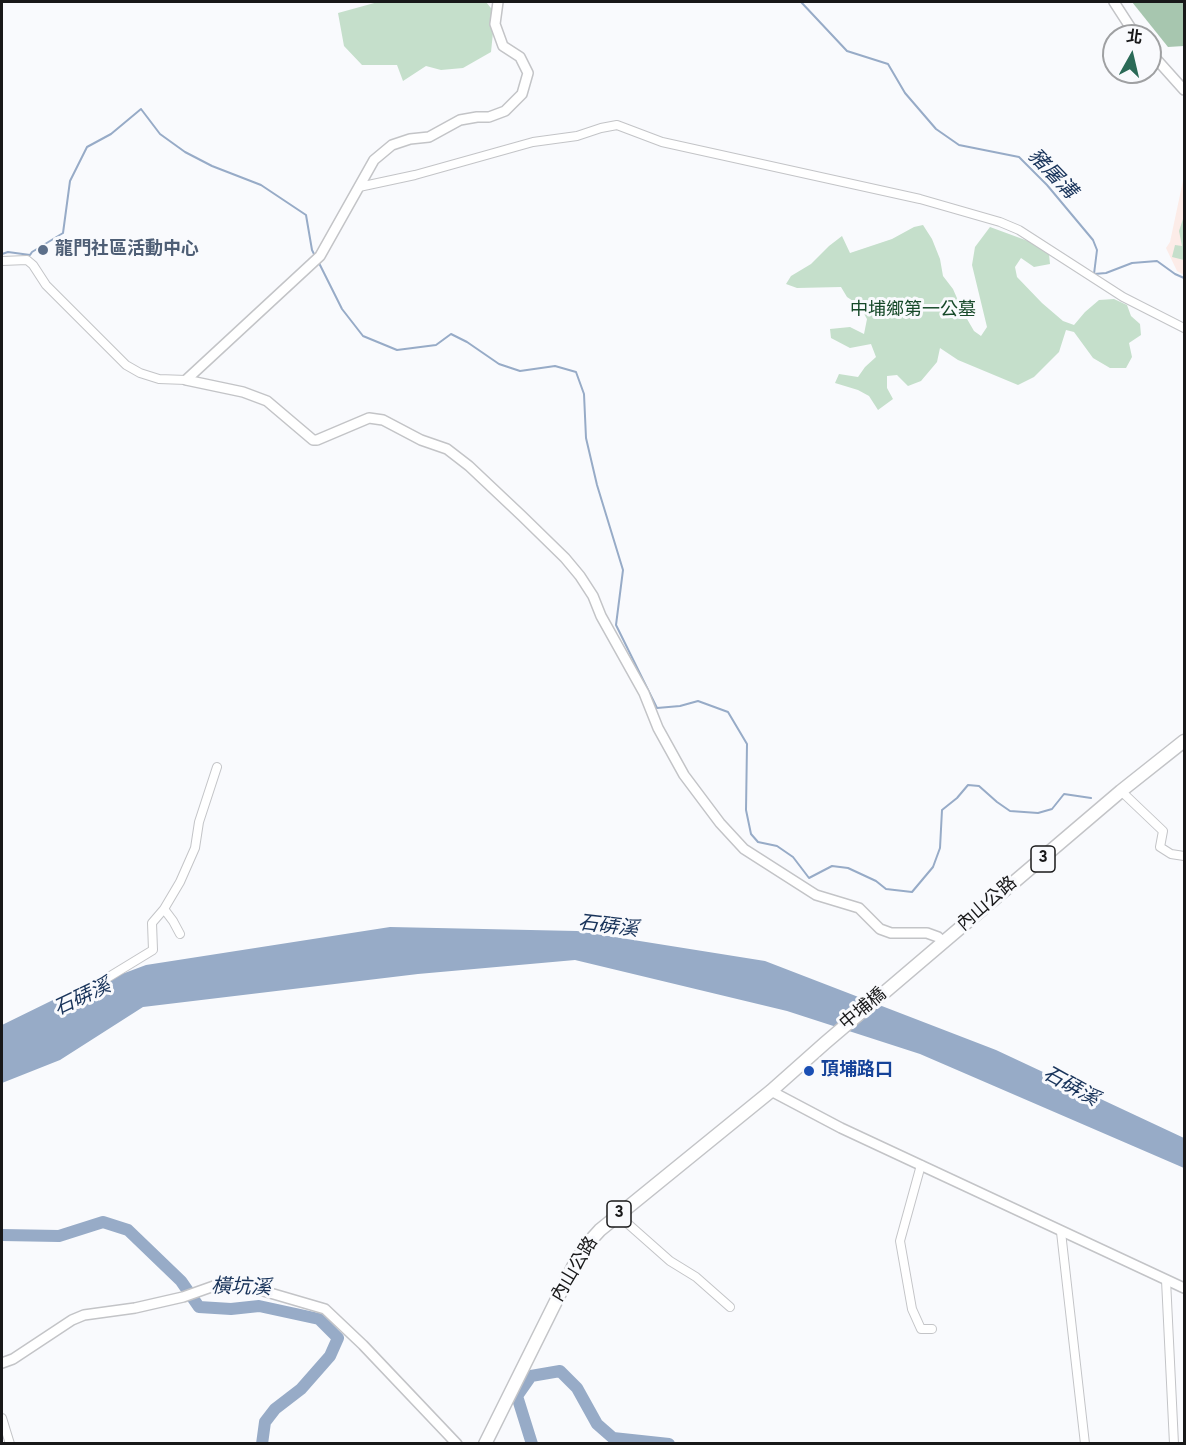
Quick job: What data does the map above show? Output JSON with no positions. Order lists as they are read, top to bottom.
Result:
{
  "streets": {
    "main road": ["3", "內山公路", "中埔橋"]
  },
  "crossings": [
    ["內山公路", "中埔橋"]
  ],
  "water": ["豬屠溝", "石硦溪", "橫坑溪"],
  "parks": ["中埔鄉第一公墓"],
  "places": ["龍門社區活動中心", "頂埔路口"],
  "north": "top"
}
